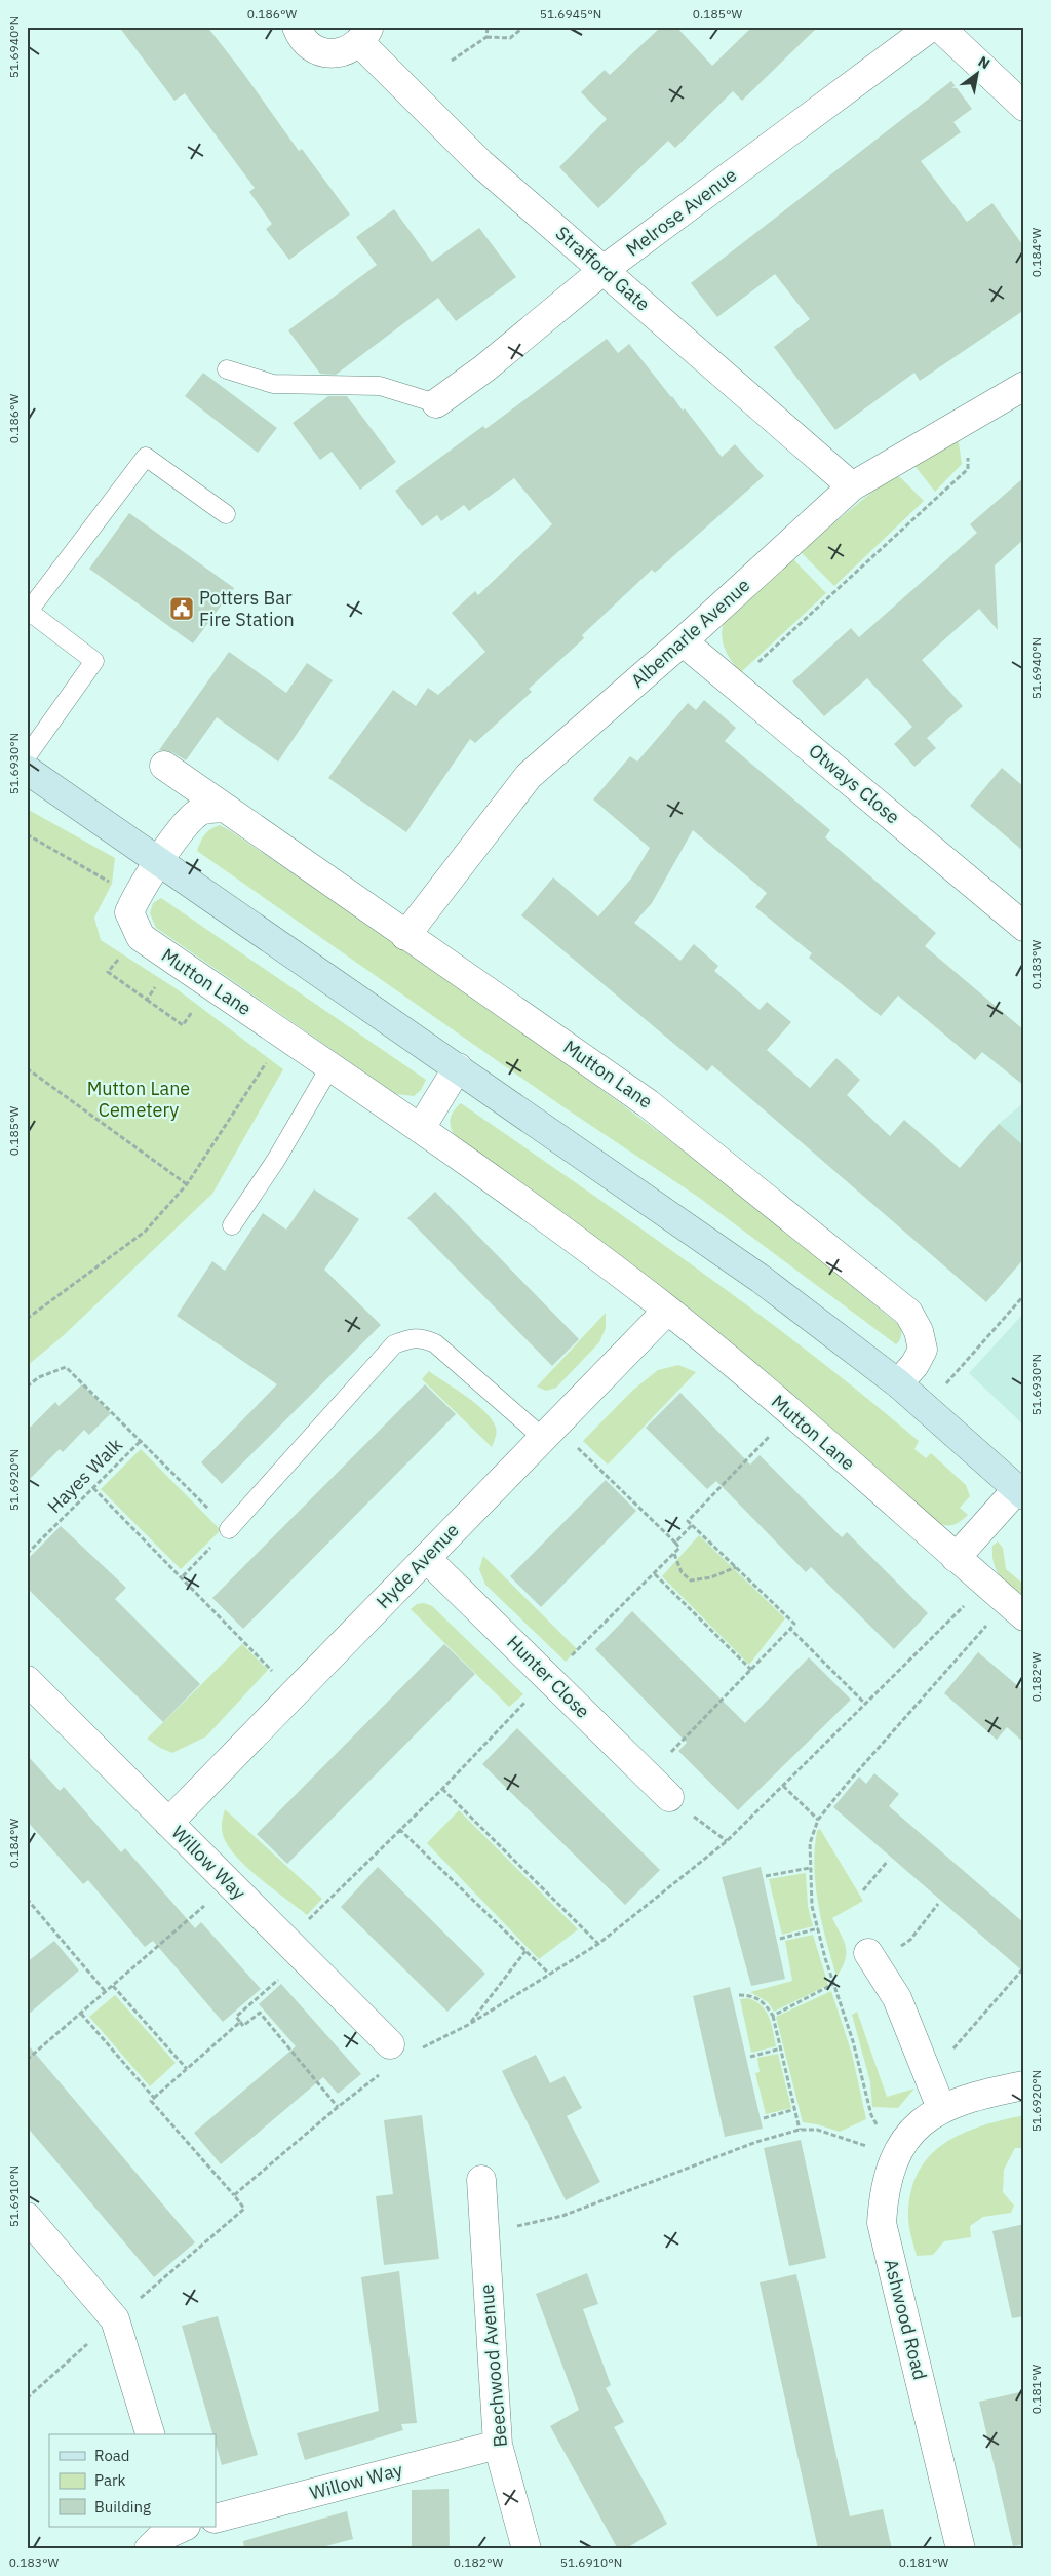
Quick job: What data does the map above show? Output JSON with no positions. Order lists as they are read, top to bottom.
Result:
{
  "streets": {
    "street": [
      "Melrose Avenue",
      "Strafford Gate",
      "Albemarle Avenue",
      "Otways Close",
      "Mutton Lane",
      "Hyde Avenue",
      "Hunter Close",
      "Willow Way",
      "Ashwood Road",
      "Beechwood Avenue"
    ],
    "path": ["Hayes Walk"]
  },
  "crossings": [
    ["Melrose Avenue", "Strafford Gate"],
    ["Strafford Gate", "Albemarle Avenue"],
    ["Albemarle Avenue", "Otways Close"],
    ["Albemarle Avenue", "Mutton Lane"],
    ["Mutton Lane", "Hyde Avenue"],
    ["Hyde Avenue", "Hunter Close"],
    ["Hyde Avenue", "Willow Way"],
    ["Willow Way", "Beechwood Avenue"]
  ],
  "parks": ["Mutton Lane Cemetery"],
  "places": {
    "public building": ["Potters Bar Fire Station"]
  },
  "legend": ["Road", "Park", "Building"],
  "north": "top right",
  "coordinates": [
    "0.186°W",
    "51.6945°N",
    "0.185°W",
    "51.6940°N",
    "0.184°W",
    "51.6930°N",
    "0.183°W",
    "51.6920°N",
    "0.182°W",
    "51.6910°N",
    "0.181°W"
  ]
}
